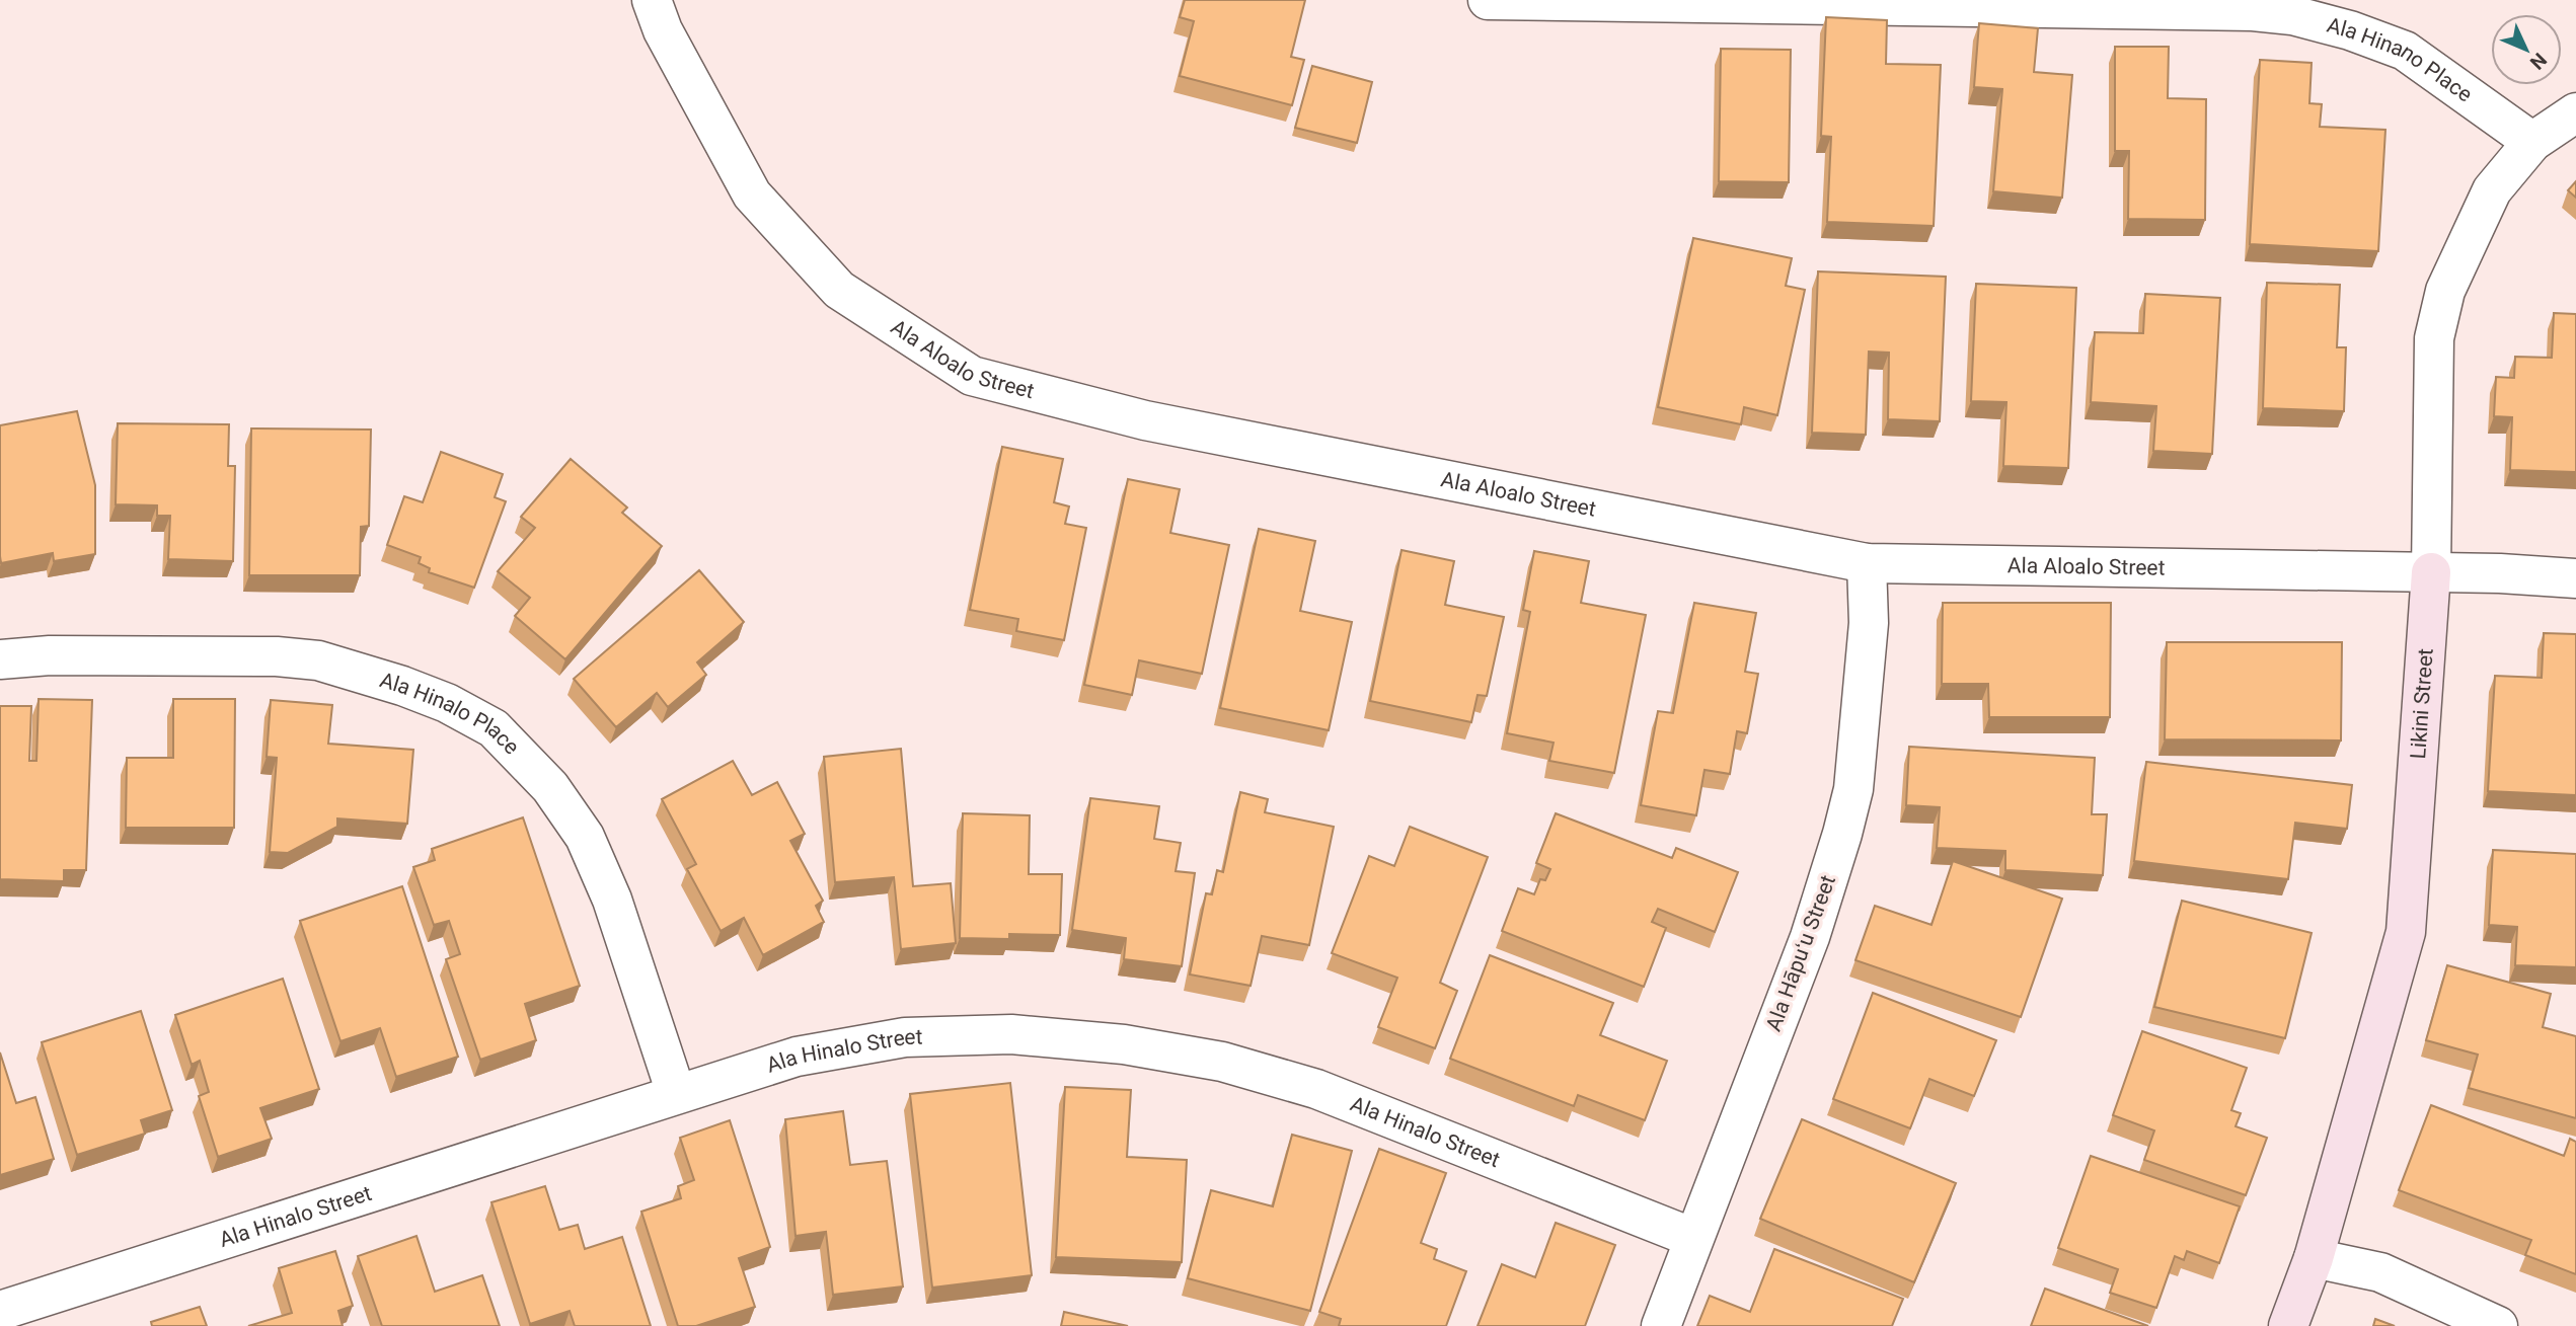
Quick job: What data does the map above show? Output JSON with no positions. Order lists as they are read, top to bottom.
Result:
{
  "streets": {
    "street": [
      "Ala Hinano Place",
      "Ala Aloalo Street",
      "Likini Street",
      "Ala Hinalo Place",
      "Ala Hāpuʻu Street",
      "Ala Hinalo Street"
    ]
  },
  "crossings": [
    ["Ala Hinano Place", "Likini Street"],
    ["Ala Aloalo Street", "Likini Street"],
    ["Ala Aloalo Street", "Ala Hāpuʻu Street"],
    ["Ala Hinalo Place", "Ala Hinalo Street"],
    ["Ala Hāpuʻu Street", "Ala Hinalo Street"]
  ],
  "north": "bottom right"
}
